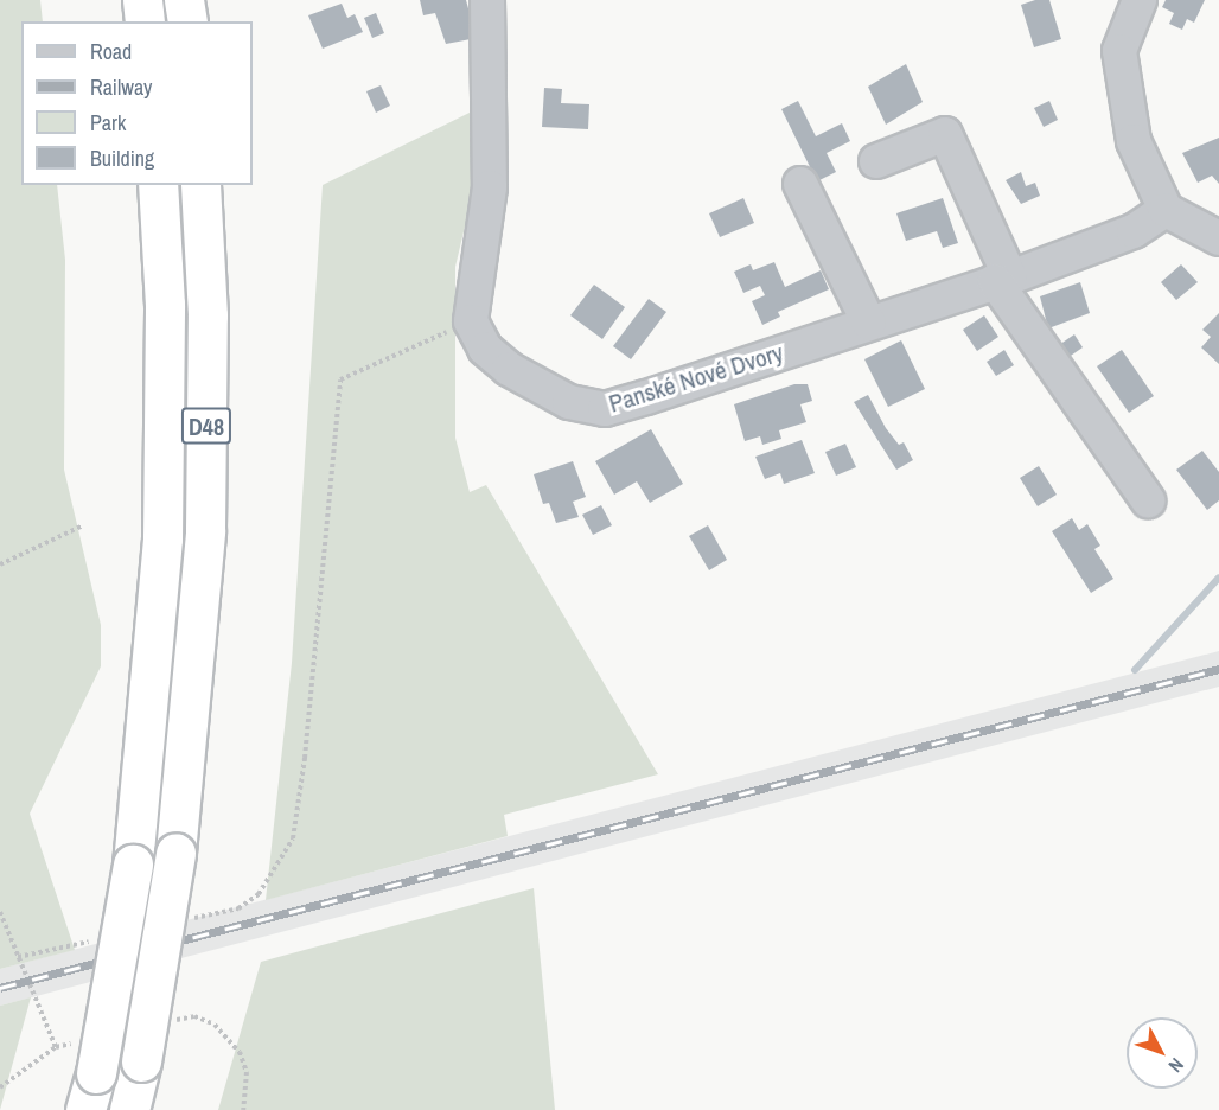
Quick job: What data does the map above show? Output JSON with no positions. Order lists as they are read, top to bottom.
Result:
{
  "streets": {
    "highway": ["D48"],
    "street": ["Panské Nové Dvory"]
  },
  "legend": [
    "Road",
    "Railway",
    "Park",
    "Building"
  ],
  "north": "bottom right"
}
